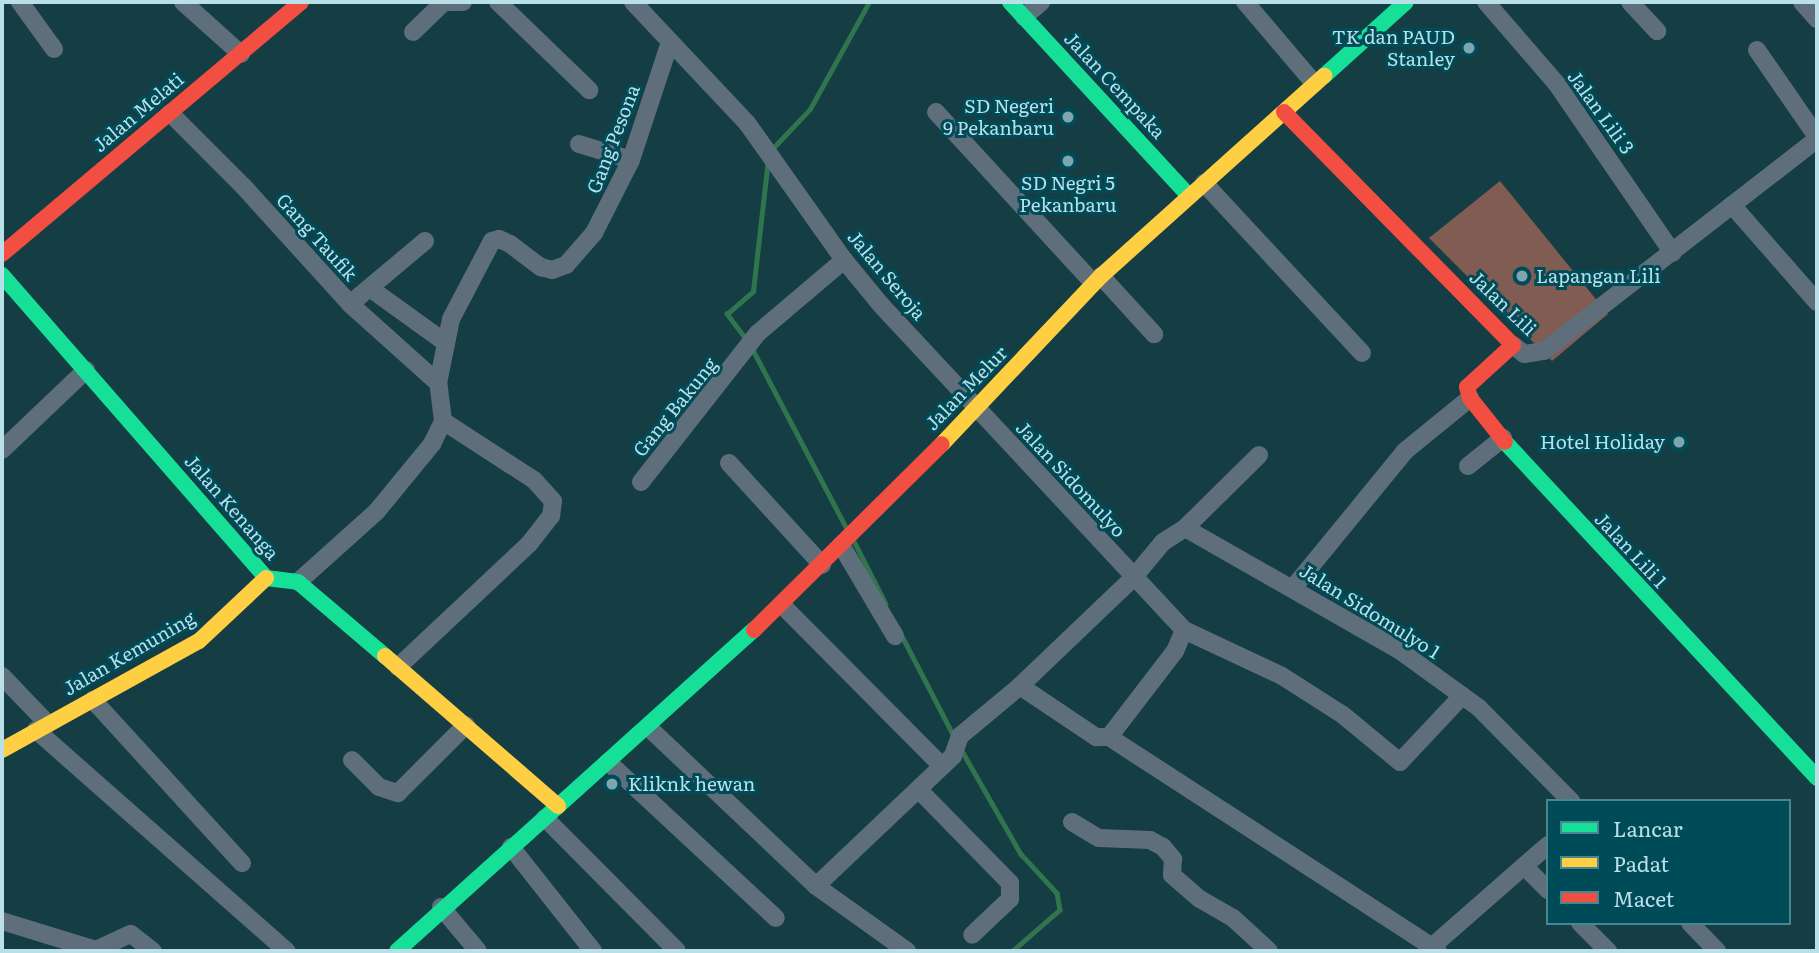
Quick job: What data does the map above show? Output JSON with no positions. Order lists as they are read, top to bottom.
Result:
{
  "streets": {
    "street": [
      "Jalan Cempaka",
      "Jalan Melati",
      "Jalan Lili 3",
      "Gang Pesona",
      "Gang Taufik",
      "Jalan Seroja",
      "Jalan Lili",
      "Jalan Melur",
      "Gang Bakung",
      "Jalan Sidomulyo",
      "Jalan Kenanga",
      "Jalan Lili 1",
      "Jalan Sidomulyo 1",
      "Jalan Kemuning"
    ]
  },
  "crossings": [
    ["Jalan Cempaka", "Jalan Melur"],
    ["Jalan Melati", "Gang Taufik"],
    ["Jalan Lili 3", "Jalan Lili"],
    ["Gang Pesona", "Gang Taufik"],
    ["Gang Pesona", "Jalan Seroja"],
    ["Jalan Seroja", "Jalan Melur"],
    ["Jalan Seroja", "Gang Bakung"],
    ["Jalan Seroja", "Jalan Sidomulyo"],
    ["Jalan Lili", "Jalan Melur"],
    ["Jalan Melur", "Jalan Sidomulyo"],
    ["Jalan Kenanga", "Jalan Kemuning"]
  ],
  "places": [
    "TK dan PAUD Stanley",
    "SD Negeri 9 Pekanbaru",
    "SD Negri 5 Pekanbaru",
    "Lapangan Lili",
    "Hotel Holiday",
    "Kliknk hewan"
  ],
  "legend": ["Lancar", "Padat", "Macet"]
}
